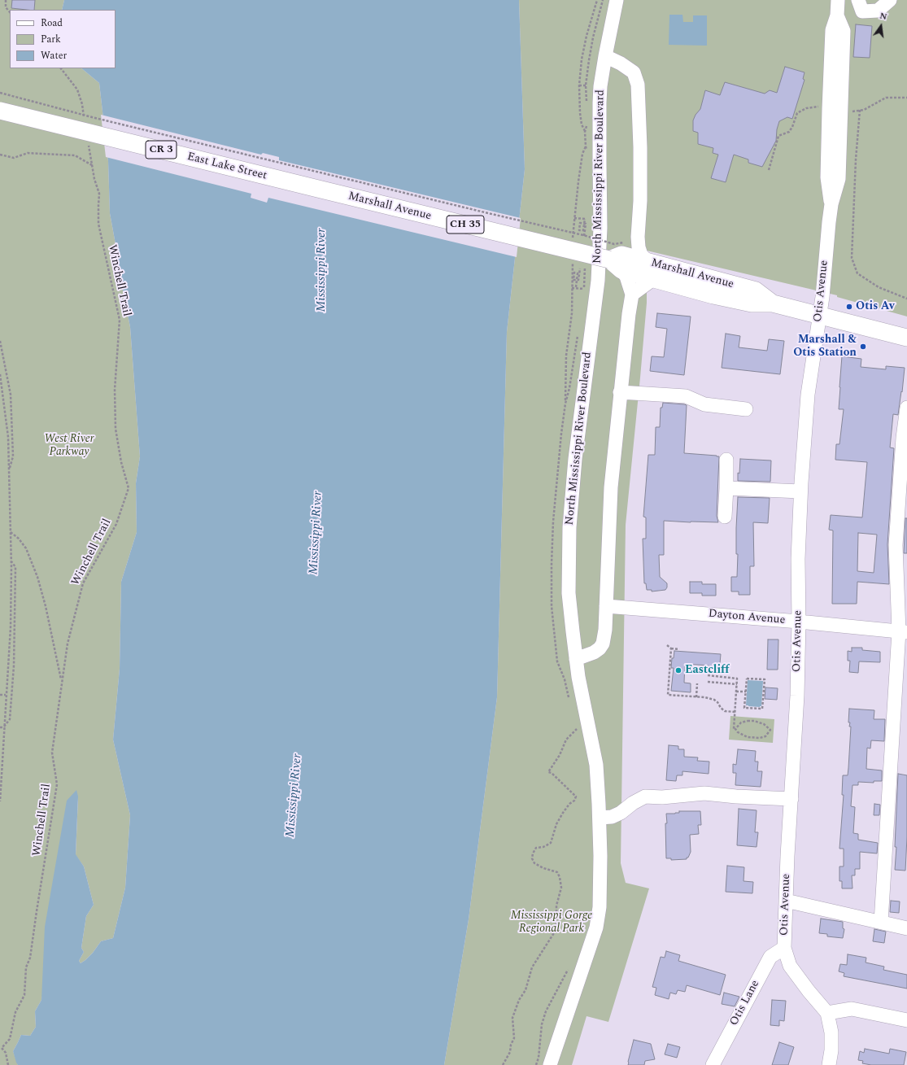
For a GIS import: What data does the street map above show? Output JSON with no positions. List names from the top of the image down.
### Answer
{
  "streets": {
    "main road": [
      "CR 3",
      "East Lake Street",
      "Marshall Avenue",
      "CH 35"
    ],
    "street": [
      "North Mississippi River Boulevard",
      "Otis Avenue",
      "Dayton Avenue",
      "Otis Lane"
    ],
    "path": ["Winchell Trail"]
  },
  "crossings": [
    ["East Lake Street", "Marshall Avenue"],
    ["Marshall Avenue", "Otis Avenue"],
    ["Otis Avenue", "Dayton Avenue"],
    ["Otis Avenue", "Otis Lane"]
  ],
  "water": ["Mississippi River"],
  "parks": ["West River Parkway", "Mississippi Gorge Regional Park"],
  "places": ["Otis Av", "Marshall & Otis Station", "Eastcliff"],
  "legend": ["Road", "Park", "Water"],
  "north": "top"
}
